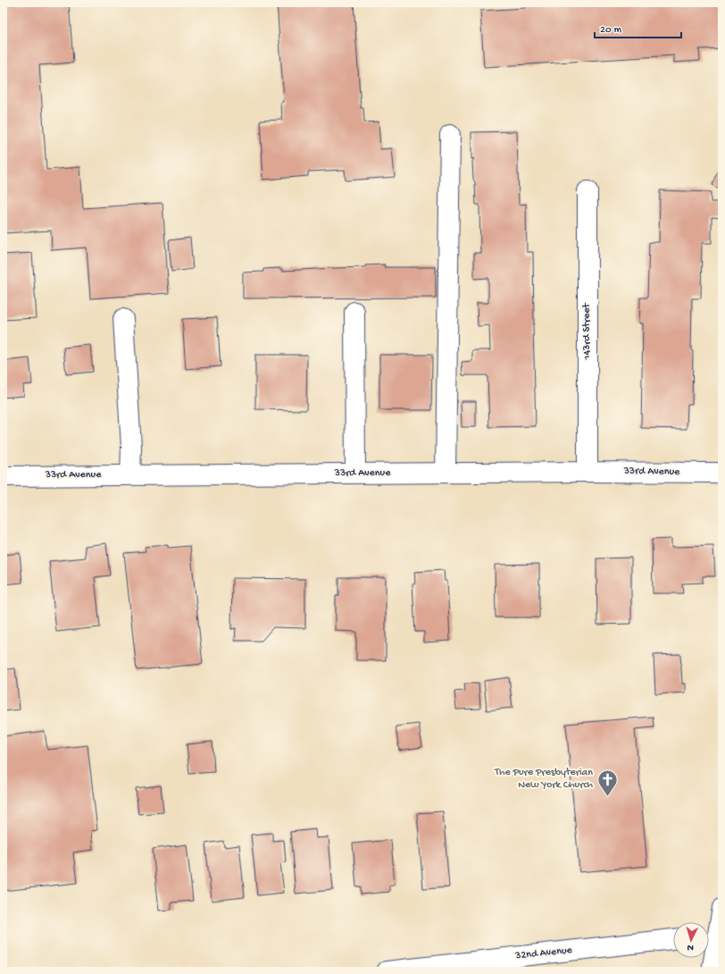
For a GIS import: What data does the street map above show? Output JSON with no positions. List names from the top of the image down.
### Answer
{
  "streets": {
    "street": ["143rd Street", "33rd Avenue", "32nd Avenue"]
  },
  "crossings": [
    ["143rd Street", "33rd Avenue"]
  ],
  "places": {
    "church": ["The Pure Presbyterian New York Church"]
  },
  "scale_bar": "20 m",
  "north": "bottom"
}
